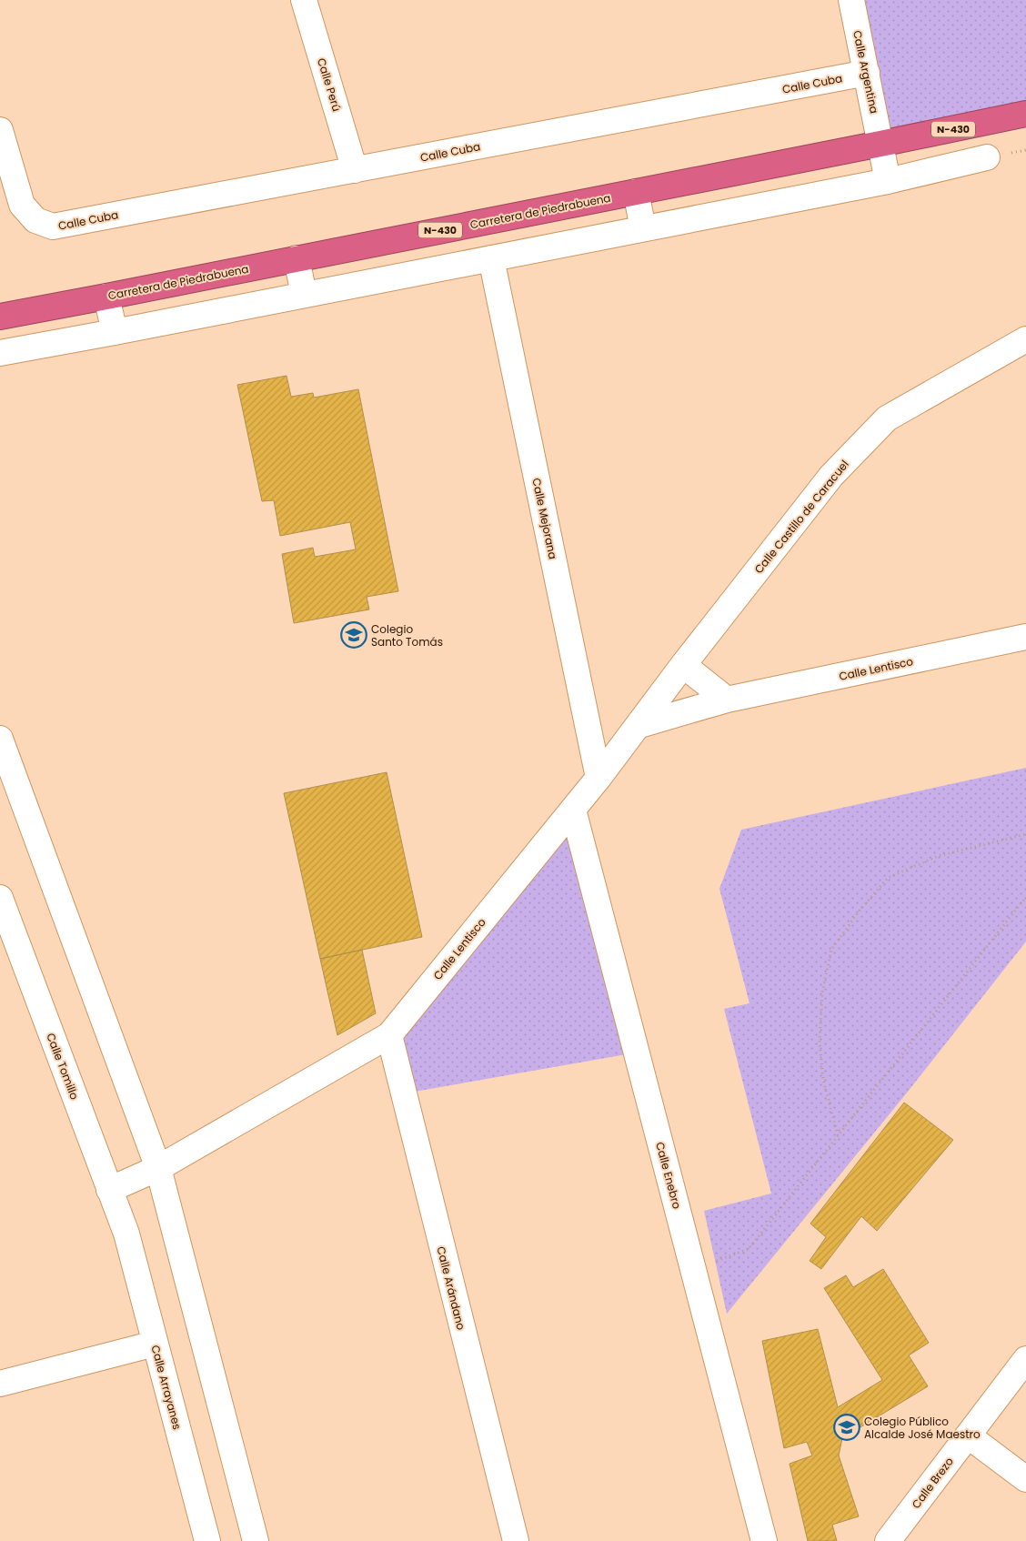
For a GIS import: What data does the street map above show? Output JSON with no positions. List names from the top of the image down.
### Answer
{
  "streets": {
    "highway": ["N-430", "Carretera de Piedrabuena"],
    "street": [
      "Calle Argentina",
      "Calle Cuba",
      "Calle Perú",
      "Calle Castillo de Caracuel",
      "Calle Mejorana",
      "Calle Lentisco",
      "Calle Tomillo",
      "Calle Enebro",
      "Calle Arándano",
      "Calle Arrayanes",
      "Calle Brezo"
    ]
  },
  "crossings": [
    ["Calle Argentina", "Calle Cuba"],
    ["Calle Argentina", "Carretera de Piedrabuena"],
    ["Calle Cuba", "Calle Perú"],
    ["Calle Castillo de Caracuel", "Calle Lentisco"],
    ["Calle Mejorana", "Calle Lentisco"],
    ["Calle Lentisco", "Calle Tomillo"],
    ["Calle Lentisco", "Calle Enebro"],
    ["Calle Lentisco", "Calle Arándano"],
    ["Calle Tomillo", "Calle Arrayanes"]
  ],
  "places": {
    "school or university": ["Colegio Santo Tomás", "Colegio Público Alcalde José Maestro"]
  }
}
